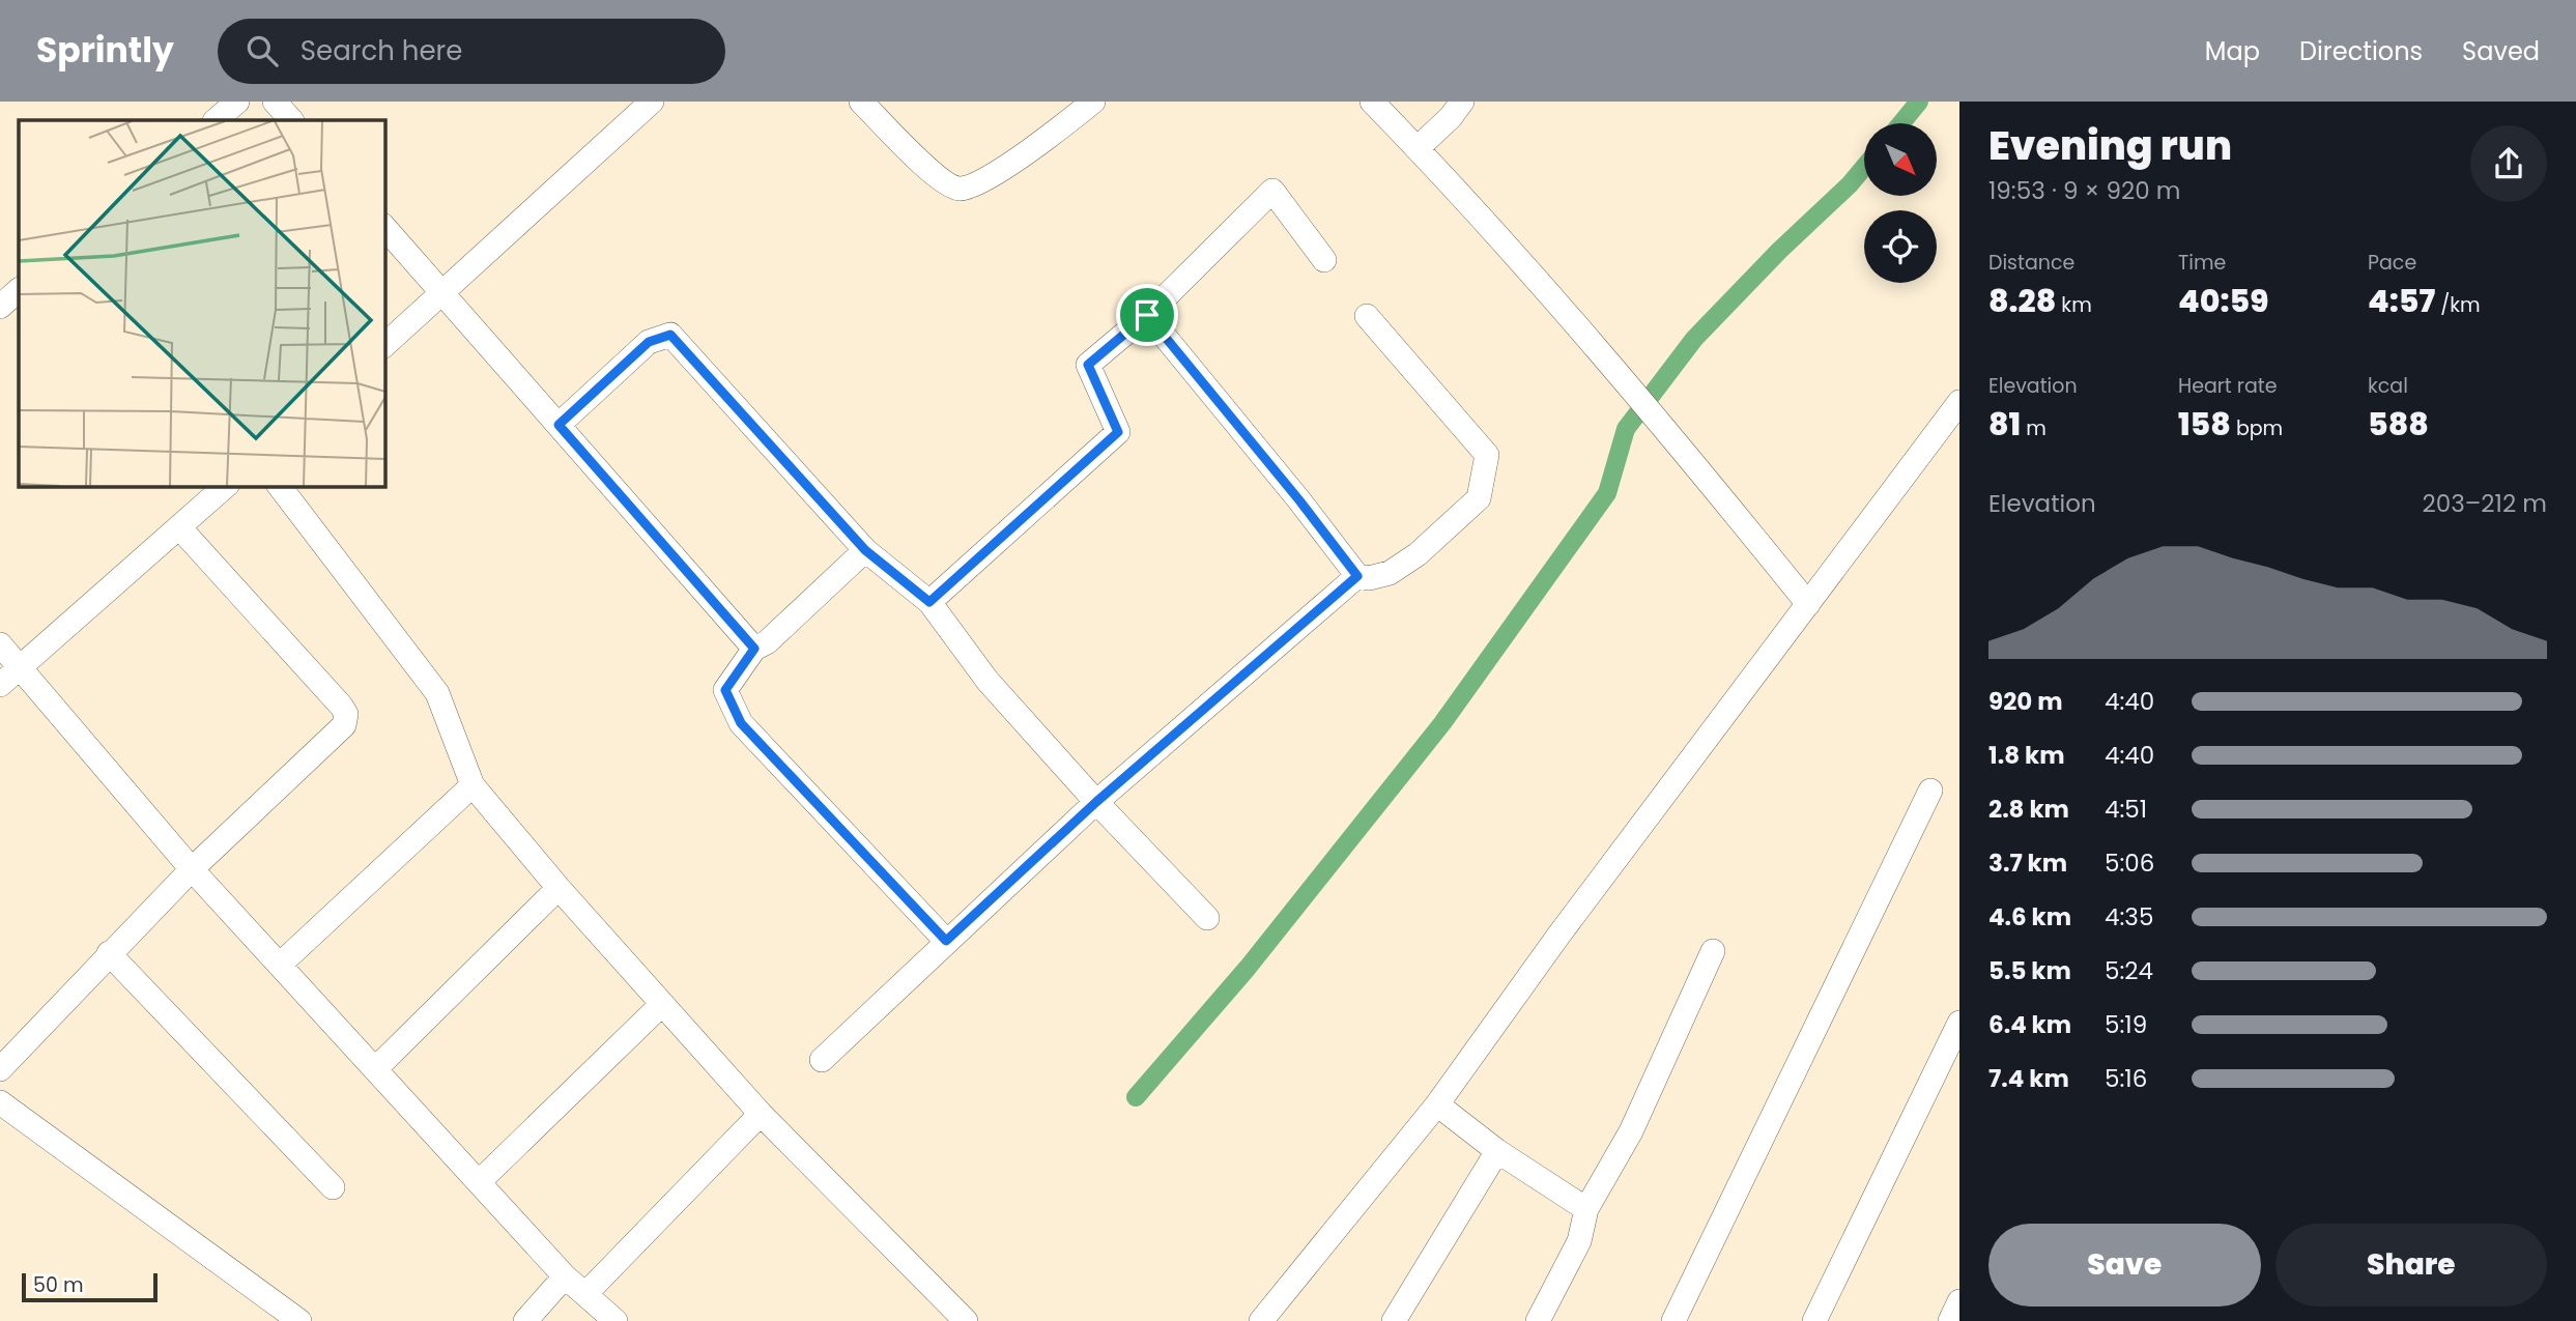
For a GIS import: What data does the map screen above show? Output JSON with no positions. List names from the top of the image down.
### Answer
{
  "scale_bar": "50 m",
  "north": "bottom right",
  "page": {
    "header": "Sprintly",
    "search": "Search here",
    "nav": ["Map", "Directions", "Saved"],
    "heading": ["Evening run", "19:53 · 9 × 920 m"],
    "stats": [
      ["Distance", "8.28 km"],
      ["Time", "40:59"],
      ["Pace", "4:57 /km"],
      ["Elevation", "81 m"],
      ["Heart rate", "158 bpm"],
      ["kcal", "588"]
    ],
    "chart": ["Elevation", "203–212 m"],
    "list": [
      {
        "name": "920 m",
        "note": "4:40"
      },
      {
        "name": "1.8 km",
        "note": "4:40"
      },
      {
        "name": "2.8 km",
        "note": "4:51"
      },
      {
        "name": "3.7 km",
        "note": "5:06"
      },
      {
        "name": "4.6 km",
        "note": "4:35"
      },
      {
        "name": "5.5 km",
        "note": "5:24"
      },
      {
        "name": "6.4 km",
        "note": "5:19"
      },
      {
        "name": "7.4 km",
        "note": "5:16"
      }
    ],
    "buttons": ["Save", "Share"],
    "scale": "50 m"
  }
}
